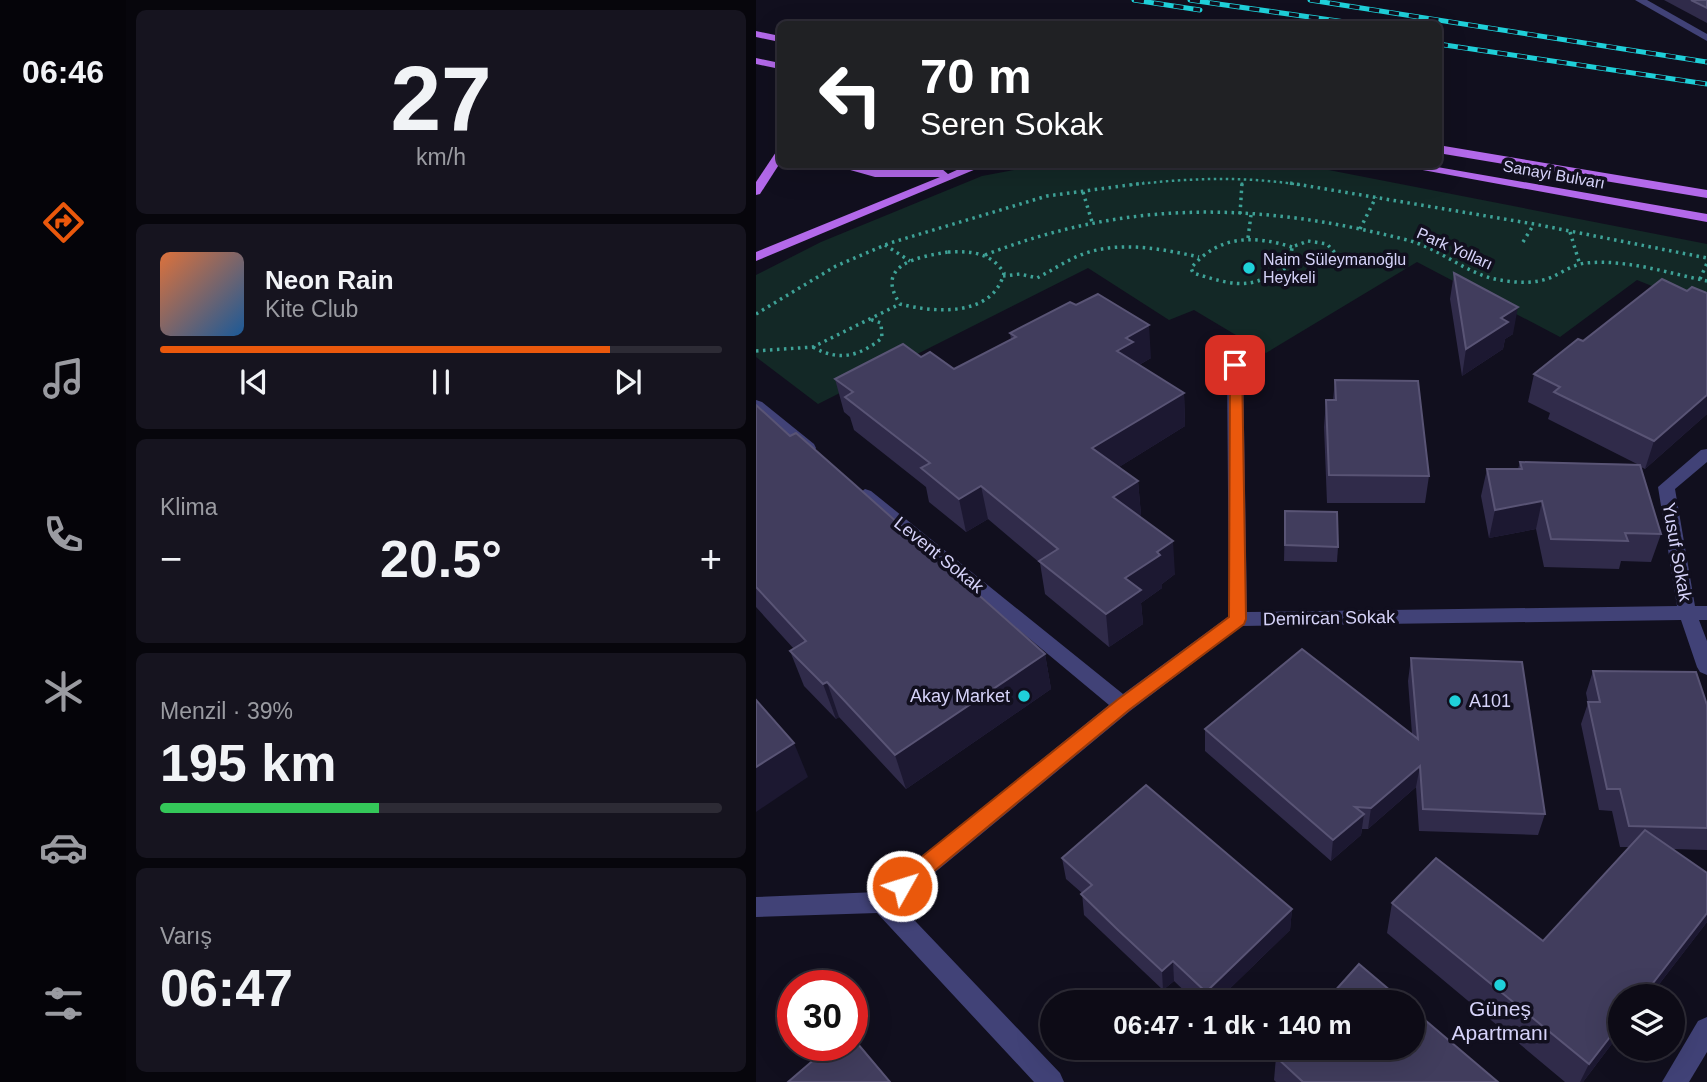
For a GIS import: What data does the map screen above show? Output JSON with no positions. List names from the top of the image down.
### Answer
{
  "streets": {
    "main road": ["Sanayi Bulvarı"],
    "street": ["Yusuf Sokak", "Levent Sokak", "Demircan Sokak"],
    "path": ["Park Yolları"]
  },
  "crossings": [
    ["Yusuf Sokak", "Demircan Sokak"],
    ["Levent Sokak", "Demircan Sokak"]
  ],
  "places": [
    "Naim Süleymanoğlu Heykeli",
    "Akay Market",
    "A101",
    "Güneş Apartmanı"
  ],
  "page": {
    "tabs": "06:46",
    "tile": [
      ["27", "km/h"],
      "Klima",
      ["Menzil · 39%", "195 km"],
      ["Varış", "06:47"]
    ],
    "turn": ["70 m", "Seren Sokak"],
    "song": ["Neon Rain", "Kite Club"],
    "heat": ["−", "20.5°", "+"],
    "limit": "30",
    "trip": "06:47 · 1 dk · 140 m"
  }
}
